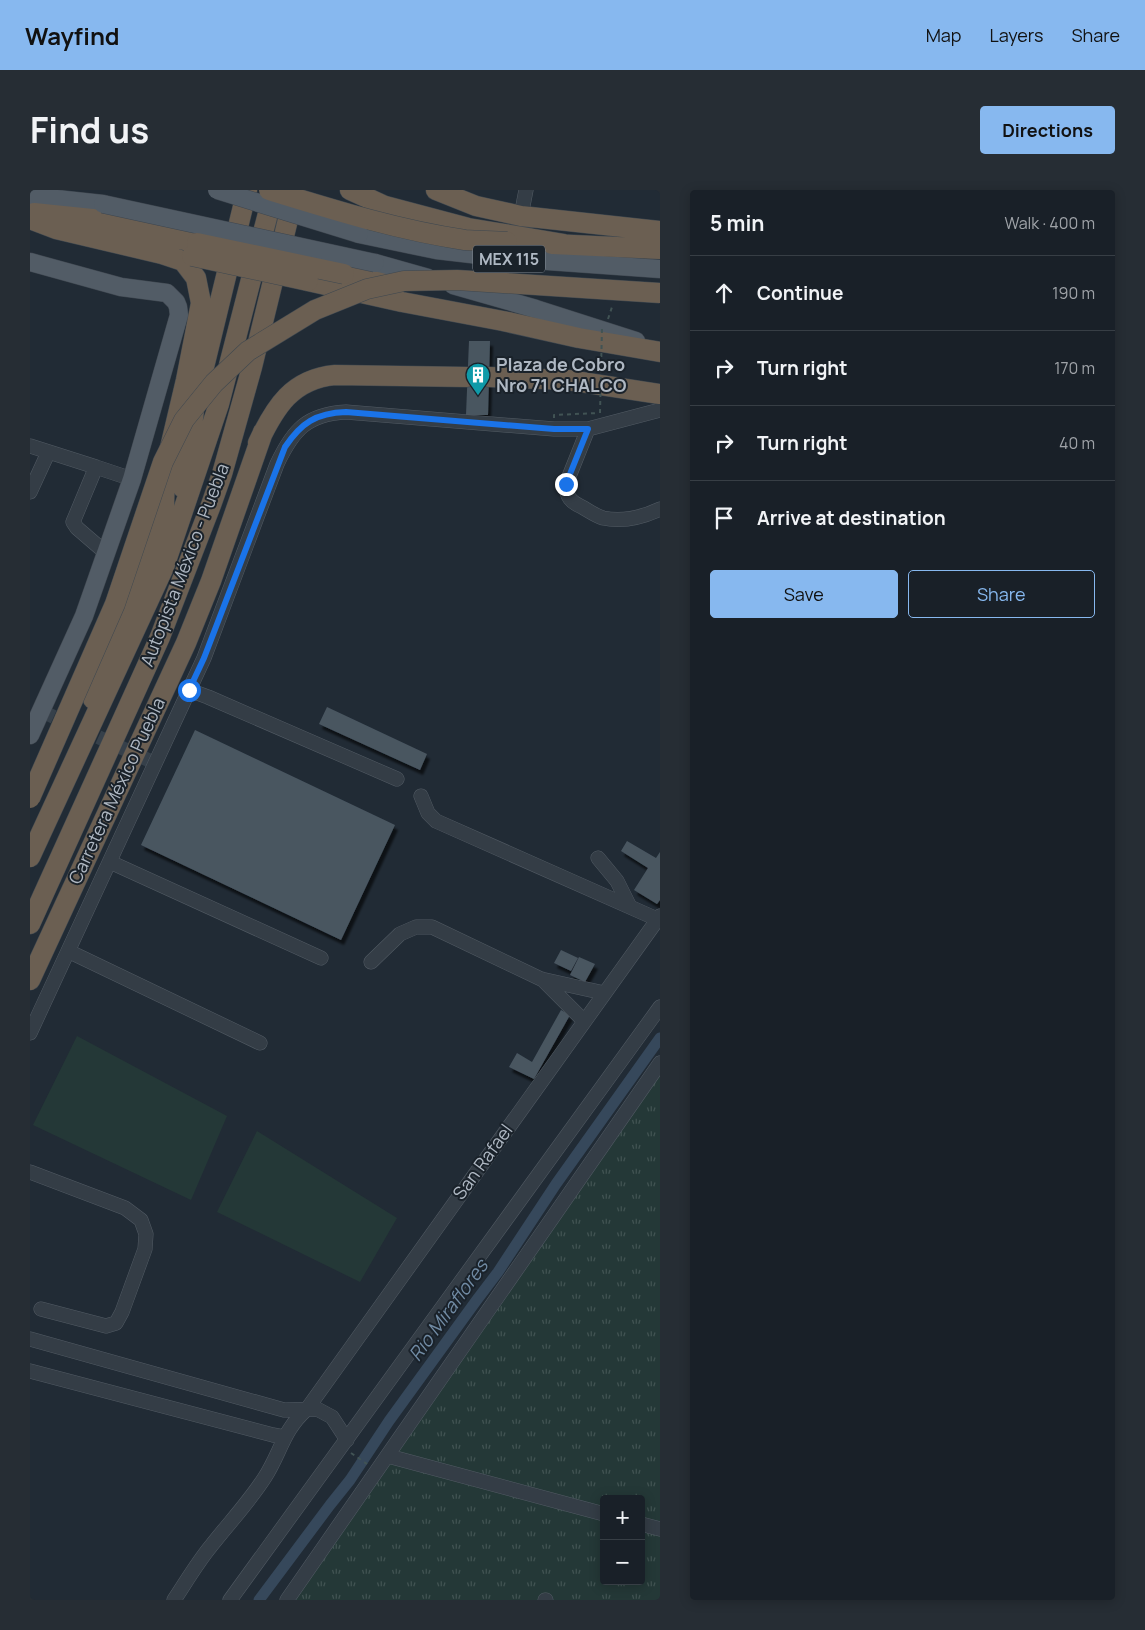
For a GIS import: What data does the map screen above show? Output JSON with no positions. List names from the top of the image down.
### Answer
{
  "streets": {
    "highway": ["Autopista México - Puebla", "Carretera México Puebla"],
    "main road": ["MEX 115"],
    "street": ["San Rafael"]
  },
  "water": ["Rio Miraflores"],
  "places": {
    "building": ["Plaza de Cobro Nro 71 CHALCO"]
  },
  "page": {
    "header": "Wayfind",
    "nav": ["Map", "Layers", "Share"],
    "title": "Find us",
    "buttons": [
      "Directions",
      ["Save", "Share"]
    ],
    "heading": ["5 min", "Walk · 400 m"],
    "list": [
      ["Continue", "190 m"],
      ["Turn right", "170 m"],
      ["Turn right", "40 m"],
      "Arrive at destination"
    ],
    "map_buttons": ["+", "−"]
  }
}
